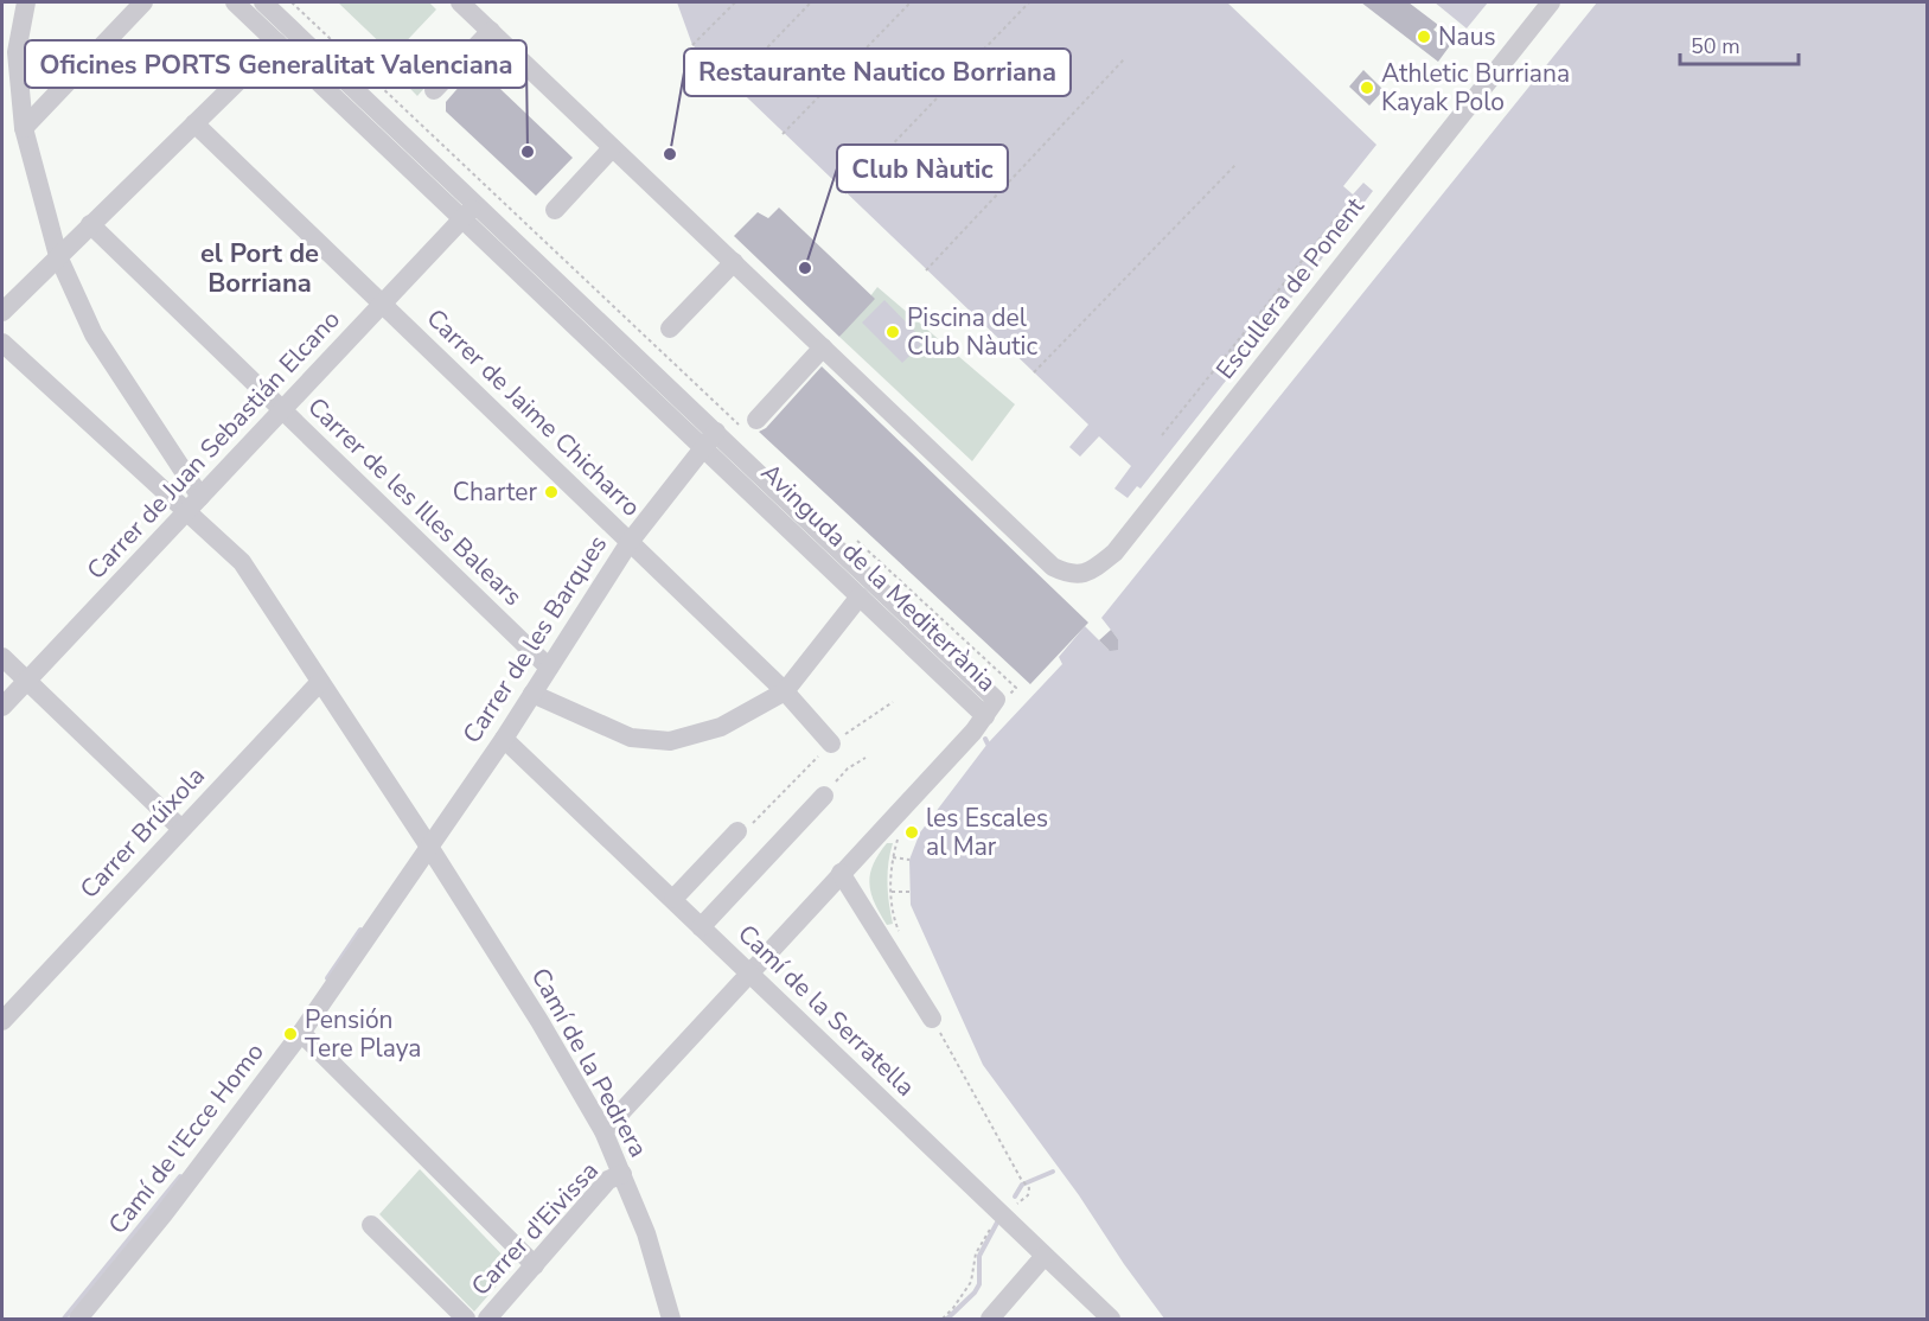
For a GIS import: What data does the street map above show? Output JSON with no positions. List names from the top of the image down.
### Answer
{
  "streets": {
    "street": [
      "Escullera de Ponent",
      "Carrer de Jaime Chicharro",
      "Carrer de Juan Sebastián Elcano",
      "Carrer de les Illes Balears",
      "Avinguda de la Mediterrània",
      "Carrer de les Barques",
      "Carrer Brúixola",
      "Camí de la Serratella",
      "Camí de la Pedrera",
      "Camí de l'Ecce Homo",
      "Carrer d'Eivissa"
    ]
  },
  "crossings": [
    ["Carrer de Jaime Chicharro", "Carrer de Juan Sebastián Elcano"],
    ["Carrer de Jaime Chicharro", "Carrer de les Barques"],
    ["Carrer de Juan Sebastián Elcano", "Carrer de les Illes Balears"],
    ["Carrer de Juan Sebastián Elcano", "Avinguda de la Mediterrània"],
    ["Carrer de Juan Sebastián Elcano", "Camí de la Pedrera"],
    ["Carrer de les Illes Balears", "Carrer de les Barques"],
    ["Avinguda de la Mediterrània", "Carrer de les Barques"],
    ["Carrer de les Barques", "Camí de la Serratella"],
    ["Carrer de les Barques", "Camí de la Pedrera"],
    ["Carrer de les Barques", "Camí de l'Ecce Homo"],
    ["Carrer Brúixola", "Camí de la Pedrera"],
    ["Camí de la Pedrera", "Camí de l'Ecce Homo"],
    ["Camí de la Pedrera", "Carrer d'Eivissa"]
  ],
  "districts": ["el Port de Borriana"],
  "places": [
    "Naus",
    "Athletic Burriana Kayak Polo",
    "Oficines PORTS Generalitat Valenciana",
    "Restaurante Nautico Borriana",
    "Club Nàutic",
    "Piscina del Club Nàutic",
    "Charter",
    "les Escales al Mar",
    "Pensión Tere Playa"
  ],
  "scale_bar": "50 m"
}
